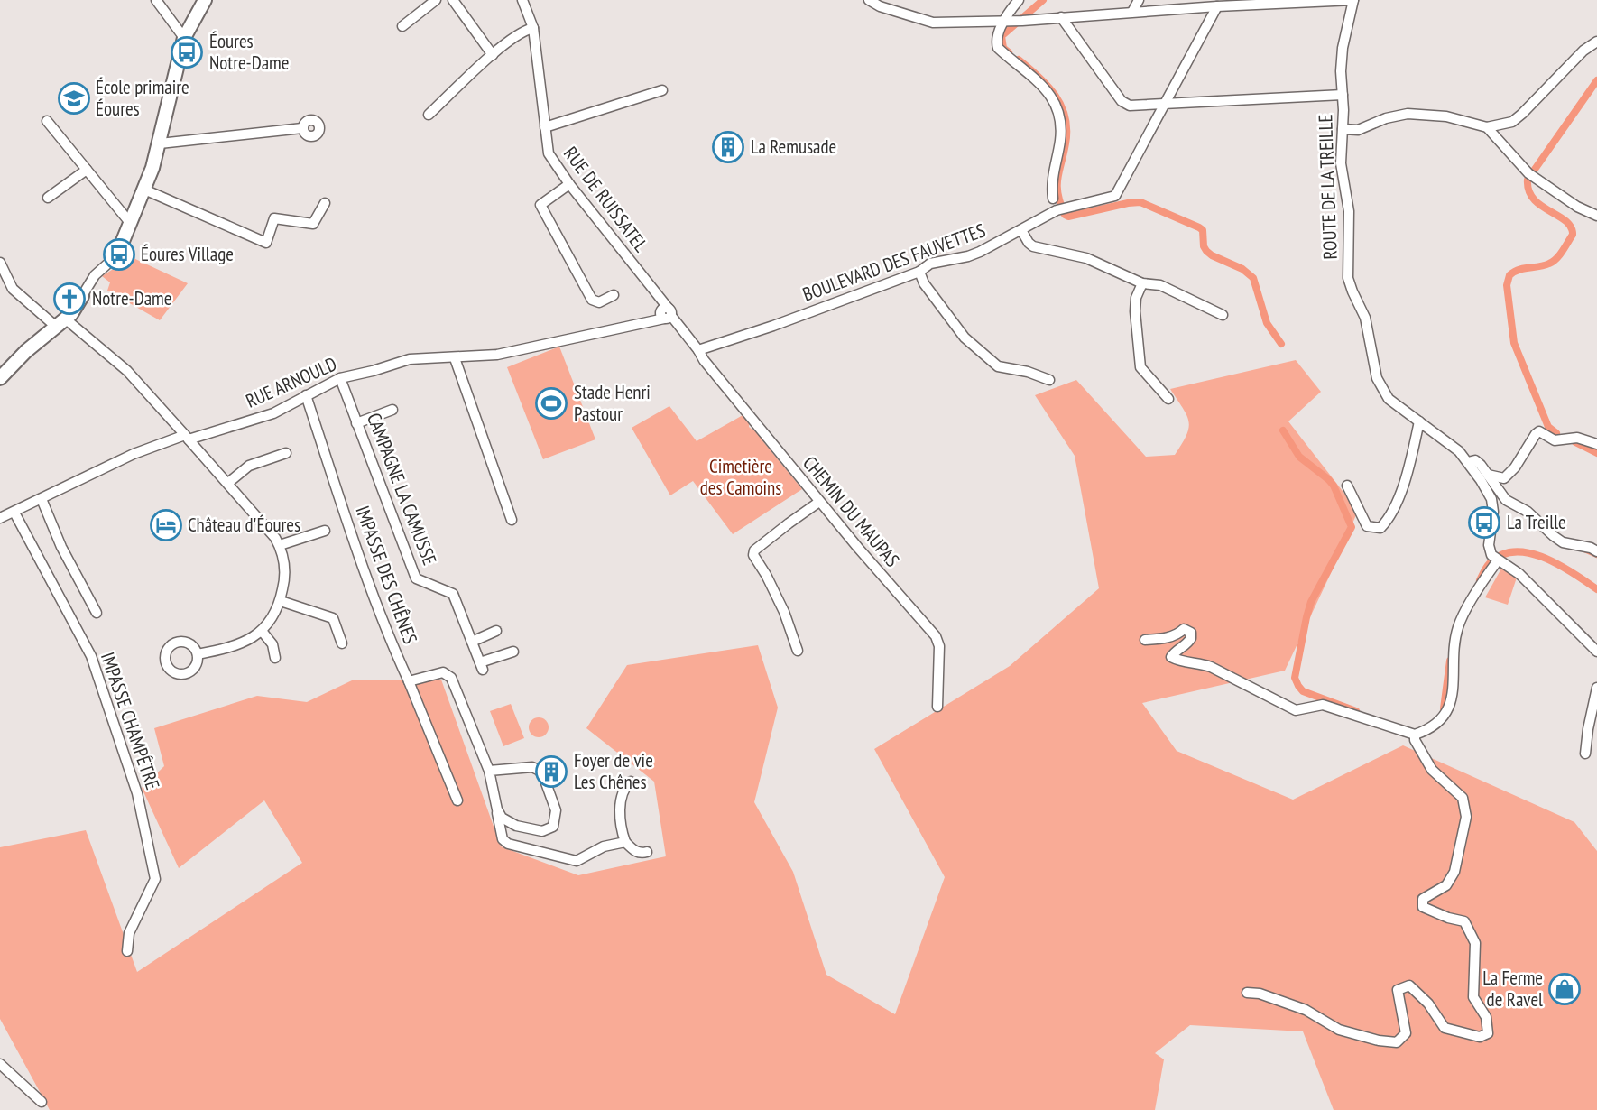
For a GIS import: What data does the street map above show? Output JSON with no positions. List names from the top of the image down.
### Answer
{
  "streets": {
    "street": [
      "ROUTE DE LA TREILLE",
      "RUE DE RUISSATEL",
      "BOULEVARD DES FAUVETTES",
      "RUE ARNOULD",
      "CAMPAGNE LA CAMUSSE",
      "CHEMIN DU MAUPAS",
      "IMPASSE DES CHÊNES",
      "IMPASSE CHAMPÊTRE"
    ]
  },
  "crossings": [
    ["RUE DE RUISSATEL", "RUE ARNOULD"],
    ["BOULEVARD DES FAUVETTES", "CHEMIN DU MAUPAS"],
    ["RUE ARNOULD", "CAMPAGNE LA CAMUSSE"],
    ["RUE ARNOULD", "IMPASSE DES CHÊNES"],
    ["RUE ARNOULD", "IMPASSE CHAMPÊTRE"]
  ],
  "parks": ["Cimetière des Camoins"],
  "places": {
    "bus stop": ["Éoures Notre-Dame", "Éoures Village", "La Treille"],
    "school or university": ["École primaire Éoures"],
    "building": ["La Remusade", "Foyer de vie Les Chênes"],
    "church": ["Notre-Dame"],
    "sports": ["Stade Henri Pastour"],
    "hotel": ["Château d'Éoures"],
    "shop": ["La Ferme de Ravel"]
  }
}
